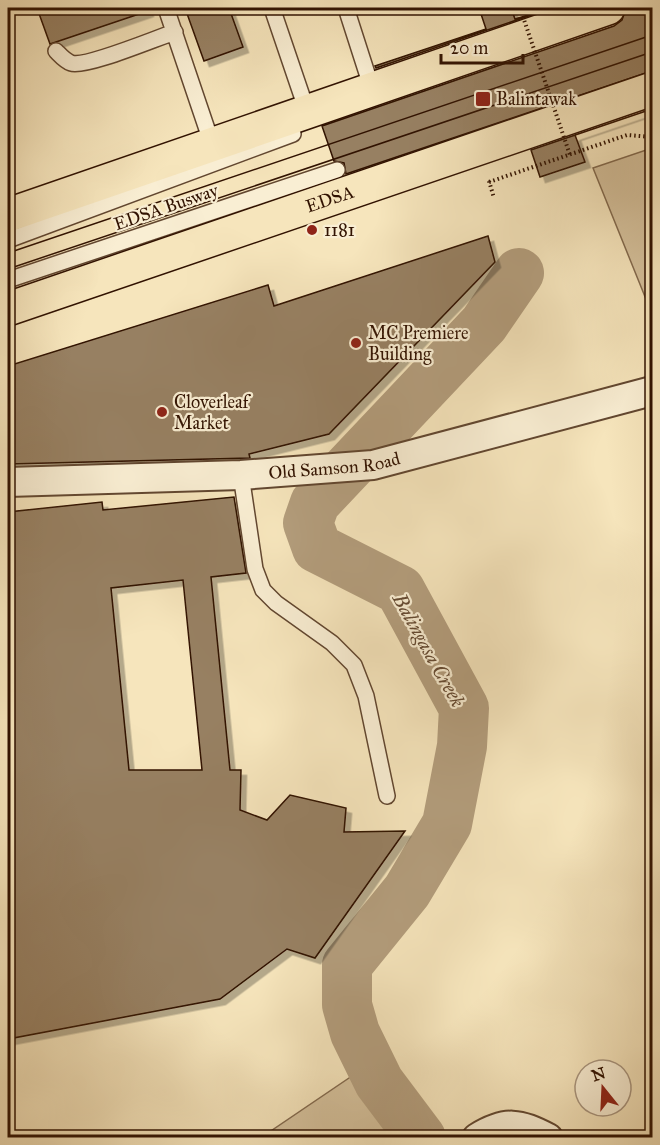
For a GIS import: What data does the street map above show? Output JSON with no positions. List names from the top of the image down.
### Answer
{
  "streets": {
    "highway": ["EDSA"],
    "street": ["Old Samson Road"],
    "lane": ["EDSA Busway"]
  },
  "water": ["Balingasa Creek"],
  "places": {
    "transit": ["Balintawak"],
    "other": ["1181", "MC Premiere Building", "Cloverleaf Market"]
  },
  "scale_bar": "20 m",
  "north": "top"
}
